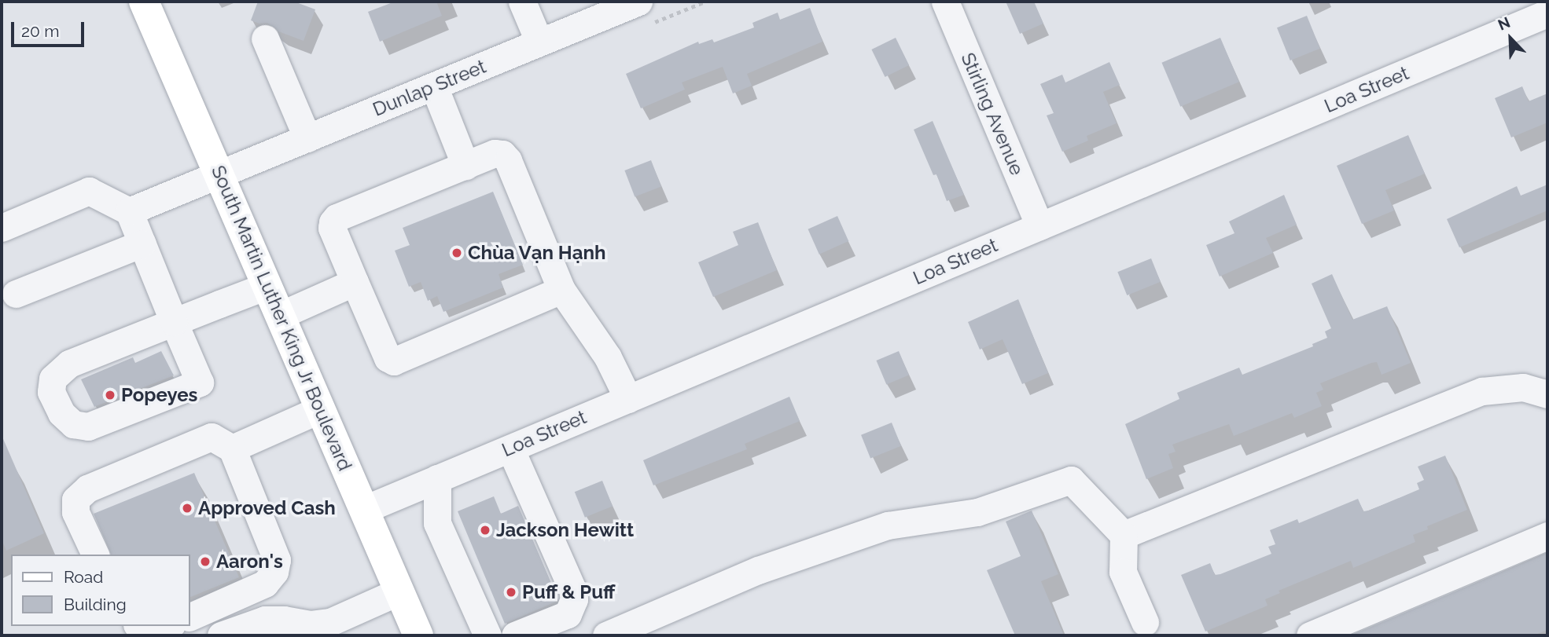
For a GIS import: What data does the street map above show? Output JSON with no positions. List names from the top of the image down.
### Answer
{
  "streets": {
    "main road": ["South Martin Luther King Jr Boulevard"],
    "street": ["Dunlap Street", "Loa Street", "Stirling Avenue"]
  },
  "crossings": [
    ["Dunlap Street", "South Martin Luther King Jr Boulevard"],
    ["Loa Street", "Stirling Avenue"],
    ["Loa Street", "South Martin Luther King Jr Boulevard"]
  ],
  "places": [
    "Chùa Vạn Hạnh",
    "Popeyes",
    "Approved Cash",
    "Jackson Hewitt",
    "Aaron's",
    "Puff & Puff"
  ],
  "legend": ["Road", "Building"],
  "scale_bar": "20 m",
  "north": "top left"
}
